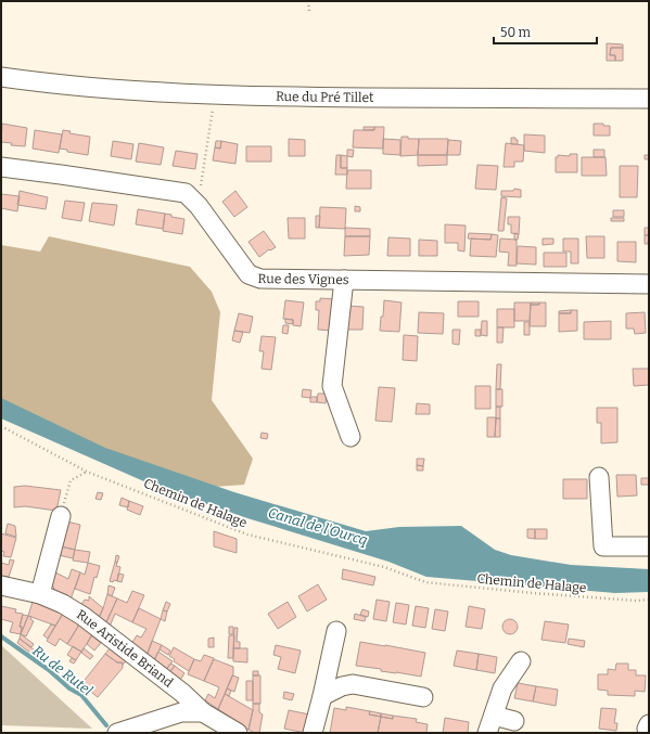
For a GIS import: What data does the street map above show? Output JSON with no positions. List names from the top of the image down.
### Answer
{
  "streets": {
    "street": ["Rue du Pré Tillet", "Rue des Vignes", "Rue Aristide Briand"],
    "path": ["Chemin de Halage"]
  },
  "water": ["Canal de l'Ourcq", "Ru de Rutel"],
  "scale_bar": "50 m"
}
